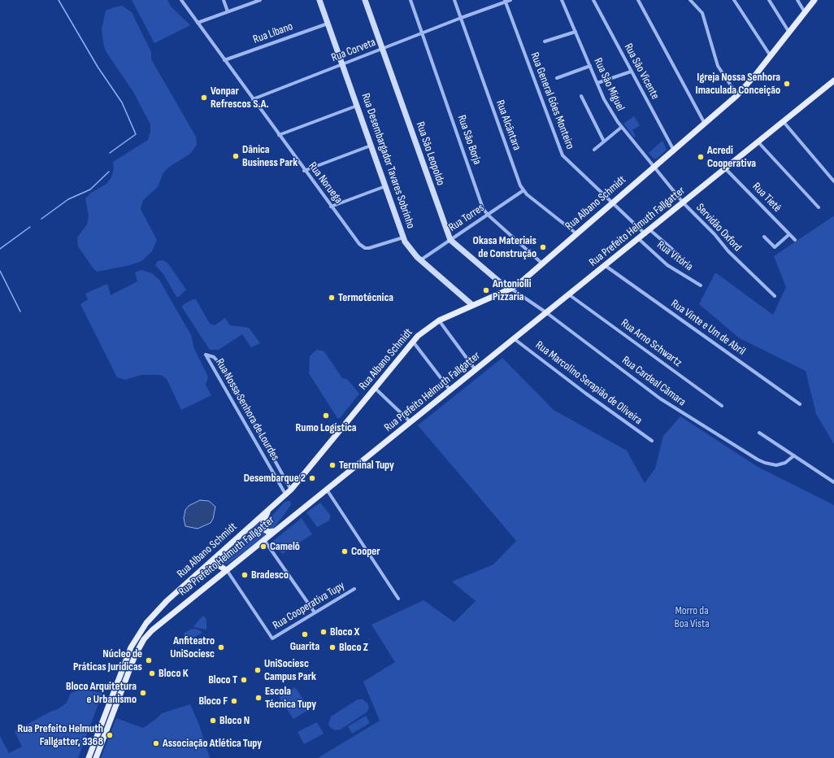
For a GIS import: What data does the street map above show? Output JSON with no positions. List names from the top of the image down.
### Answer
{
  "streets": {
    "main road": ["Rua Albano Schmidt", "Rua Prefeito Helmuth Fallgatter"],
    "street": [
      "Rua Líbano",
      "Rua Corveta",
      "Rua São Vicente",
      "Rua São Miguel",
      "Rua General Góes Monteiro",
      "Rua Alcântara",
      "Rua São Borja",
      "Rua São Leopoldo",
      "Rua Desembargador Tavares Sobrinho",
      "Rua Noruega",
      "Rua Tietê",
      "Rua Torres",
      "Servidão Oxford",
      "Rua Vitória",
      "Rua Vinte e Um de Abril",
      "Rua Arno Schwartz",
      "Rua Cardeal Câmara",
      "Rua Marcolino Serapião de Oliveira",
      "Rua Nossa Senhora de Lourdes",
      "Rua Cooperativa Tupy"
    ]
  },
  "crossings": [
    ["Rua Líbano", "Rua Desembargador Tavares Sobrinho"],
    ["Rua Líbano", "Rua Noruega"],
    ["Rua Corveta", "Rua General Góes Monteiro"],
    ["Rua Corveta", "Rua Alcântara"],
    ["Rua Corveta", "Rua São Borja"],
    ["Rua Corveta", "Rua São Leopoldo"],
    ["Rua Corveta", "Rua Desembargador Tavares Sobrinho"],
    ["Rua Corveta", "Rua Noruega"],
    ["Rua São Vicente", "Rua Albano Schmidt"],
    ["Rua São Miguel", "Rua Albano Schmidt"],
    ["Rua São Miguel", "Servidão Oxford"],
    ["Rua General Góes Monteiro", "Rua Albano Schmidt"],
    ["Rua General Góes Monteiro", "Rua Prefeito Helmuth Fallgatter"],
    ["Rua Alcântara", "Rua Torres"],
    ["Rua São Borja", "Rua Albano Schmidt"],
    ["Rua São Borja", "Rua Torres"],
    ["Rua São Leopoldo", "Rua Albano Schmidt"],
    ["Rua São Leopoldo", "Rua Torres"],
    ["Rua São Leopoldo", "Rua Cardeal Câmara"],
    ["Rua Desembargador Tavares Sobrinho", "Rua Noruega"],
    ["Rua Desembargador Tavares Sobrinho", "Rua Albano Schmidt"],
    ["Rua Desembargador Tavares Sobrinho", "Rua Torres"],
    ["Rua Tietê", "Rua Prefeito Helmuth Fallgatter"],
    ["Rua Albano Schmidt", "Servidão Oxford"],
    ["Rua Albano Schmidt", "Rua Cardeal Câmara"],
    ["Rua Albano Schmidt", "Rua Nossa Senhora de Lourdes"],
    ["Rua Prefeito Helmuth Fallgatter", "Servidão Oxford"],
    ["Rua Prefeito Helmuth Fallgatter", "Rua Vitória"],
    ["Rua Prefeito Helmuth Fallgatter", "Rua Vinte e Um de Abril"],
    ["Rua Prefeito Helmuth Fallgatter", "Rua Arno Schwartz"],
    ["Rua Prefeito Helmuth Fallgatter", "Rua Cardeal Câmara"],
    ["Rua Prefeito Helmuth Fallgatter", "Rua Marcolino Serapião de Oliveira"],
    ["Rua Prefeito Helmuth Fallgatter", "Rua Cooperativa Tupy"]
  ],
  "parks": ["Morro da Boa Vista"],
  "places": [
    "Igreja Nossa Senhora Imaculada Conceição",
    "Vonpar Refrescos S.A.",
    "Dânica Business Park",
    "Acredi Cooperativa",
    "Okasa Materiais de Construção",
    "Antoniolli Pizzaria",
    "Termotécnica",
    "Rumo Logística",
    "Terminal Tupy",
    "Desembarque 2",
    "Camelô",
    "Cooper",
    "Bradesco",
    "Bloco X",
    "Guarita",
    "Anfiteatro UniSociesc",
    "Bloco Z",
    "Núcleo de Práticas Jurídicas",
    "UniSociesc Campus Park",
    "Bloco K",
    "Bloco T",
    "Bloco Arquitetura e Urbanismo",
    "Escola Técnica Tupy",
    "Bloco F",
    "Bloco N",
    "Rua Prefeito Helmuth Fallgatter, 3368",
    "Associação Atlética Tupy"
  ]
}
